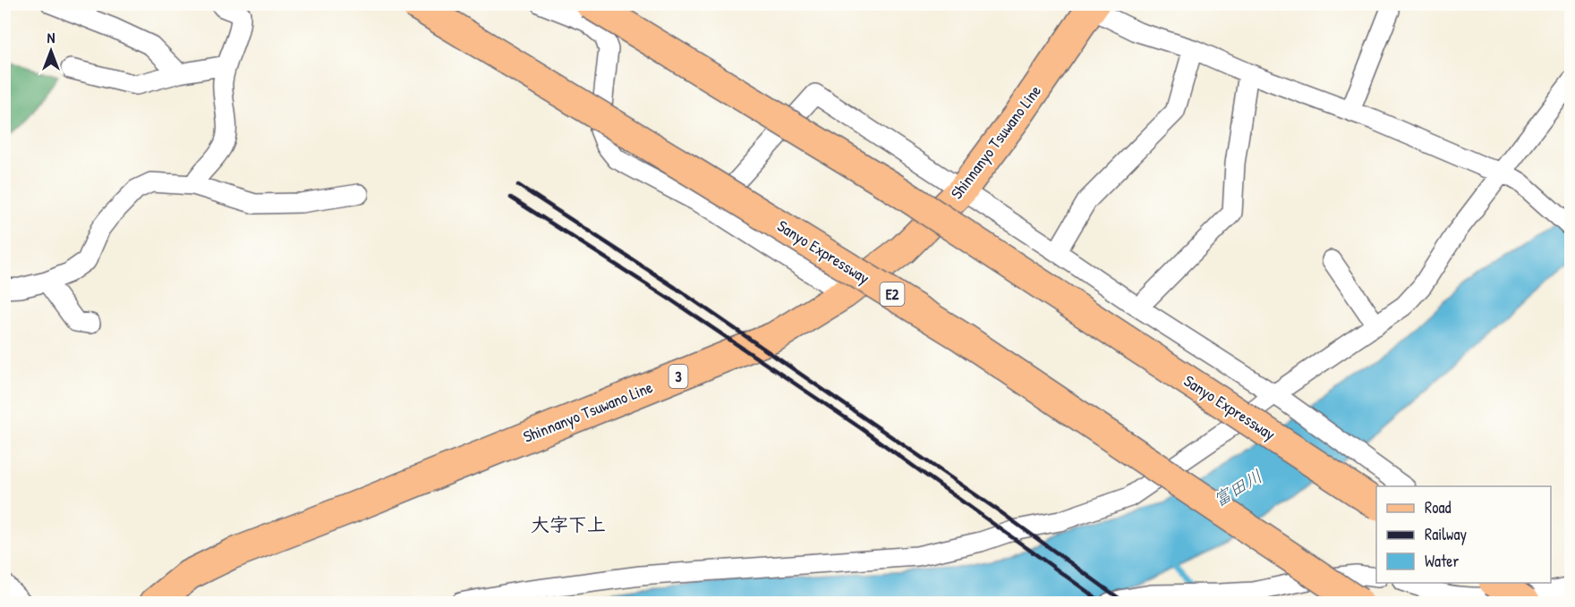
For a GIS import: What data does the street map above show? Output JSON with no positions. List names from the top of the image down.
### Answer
{
  "streets": {
    "main road": [
      "Shinnanyo Tsuwano Line",
      "Sanyo Expressway",
      "E2",
      "3"
    ]
  },
  "districts": ["大字下上"],
  "water": ["富田川"],
  "legend": ["Road", "Railway", "Water"],
  "north": "top"
}
